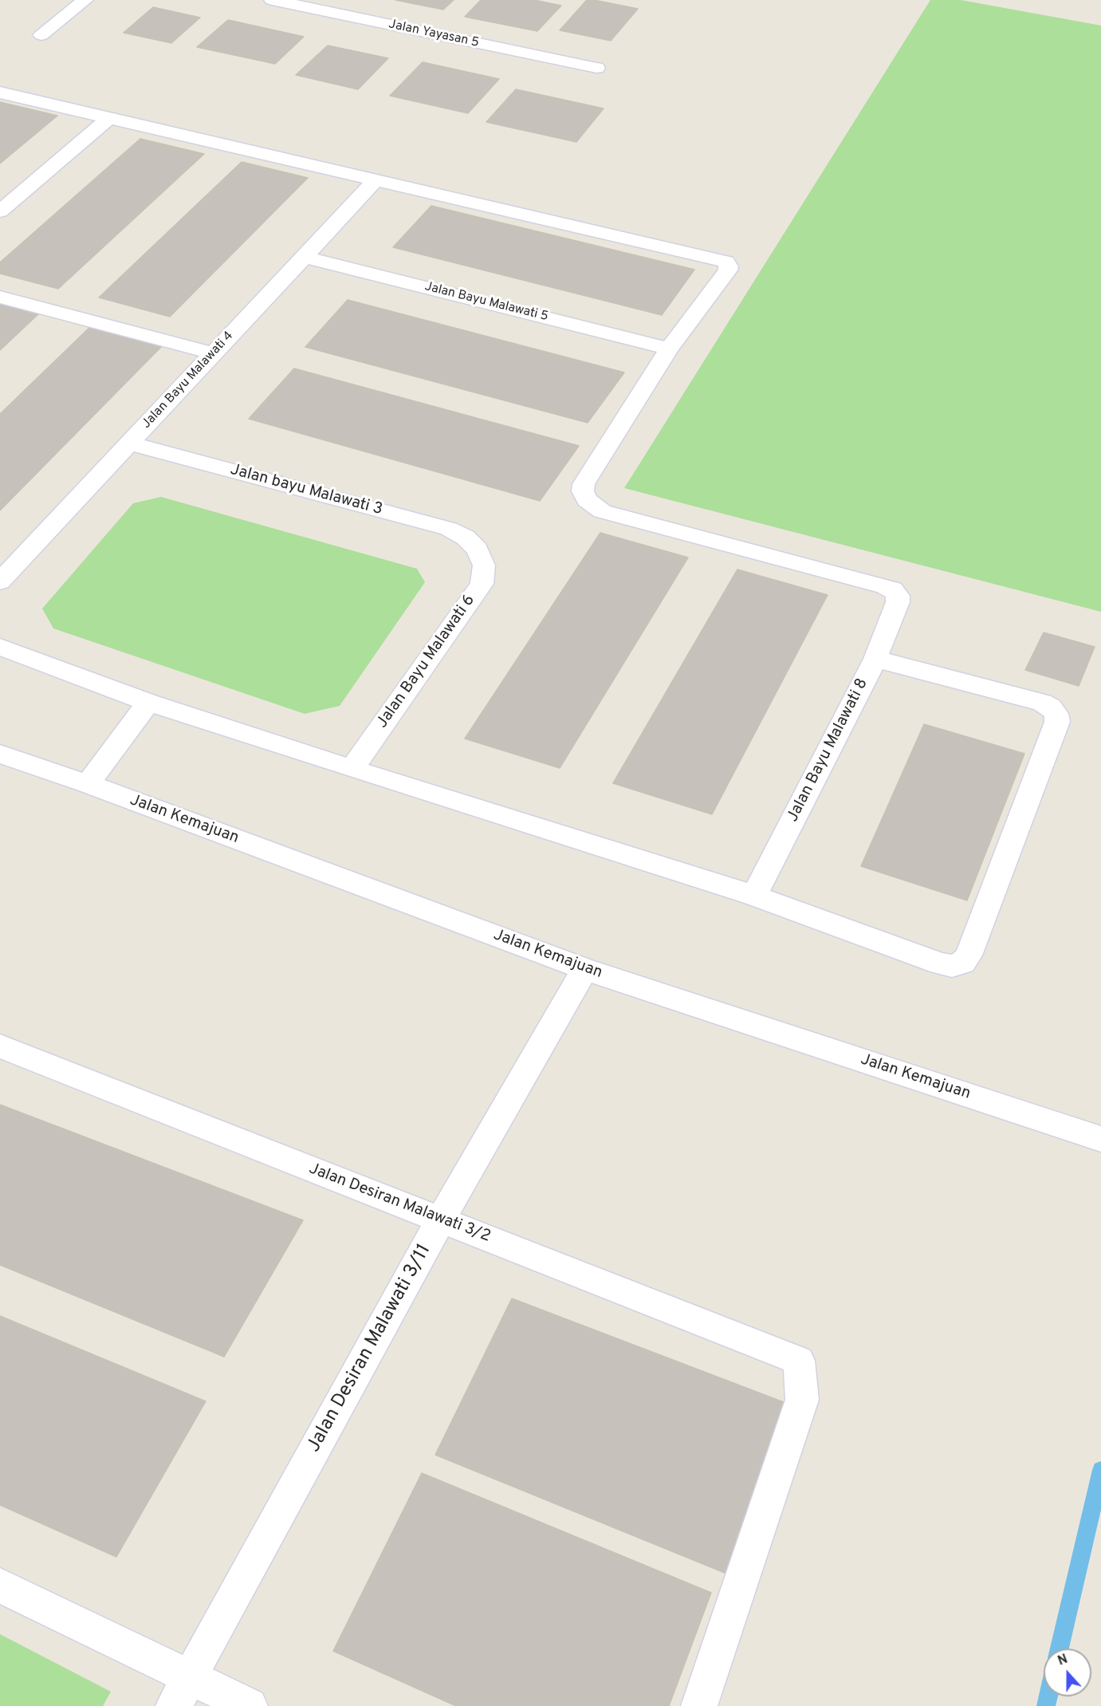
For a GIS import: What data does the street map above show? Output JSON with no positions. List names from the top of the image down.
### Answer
{
  "streets": {
    "street": [
      "Jalan Yayasan 5",
      "Jalan Bayu Malawati 5",
      "Jalan Bayu Malawati 4",
      "Jalan bayu Malawati 3",
      "Jalan Bayu Malawati 6",
      "Jalan Bayu Malawati 8",
      "Jalan Kemajuan",
      "Jalan Desiran Malawati 3/2",
      "Jalan Desiran Malawati 3/11"
    ]
  },
  "crossings": [
    ["Jalan Bayu Malawati 5", "Jalan Bayu Malawati 4"],
    ["Jalan Bayu Malawati 5", "Jalan Bayu Malawati 8"],
    ["Jalan Bayu Malawati 4", "Jalan bayu Malawati 3"],
    ["Jalan bayu Malawati 3", "Jalan Bayu Malawati 6"],
    ["Jalan Kemajuan", "Jalan Desiran Malawati 3/11"],
    ["Jalan Desiran Malawati 3/2", "Jalan Desiran Malawati 3/11"]
  ],
  "north": "top"
}
